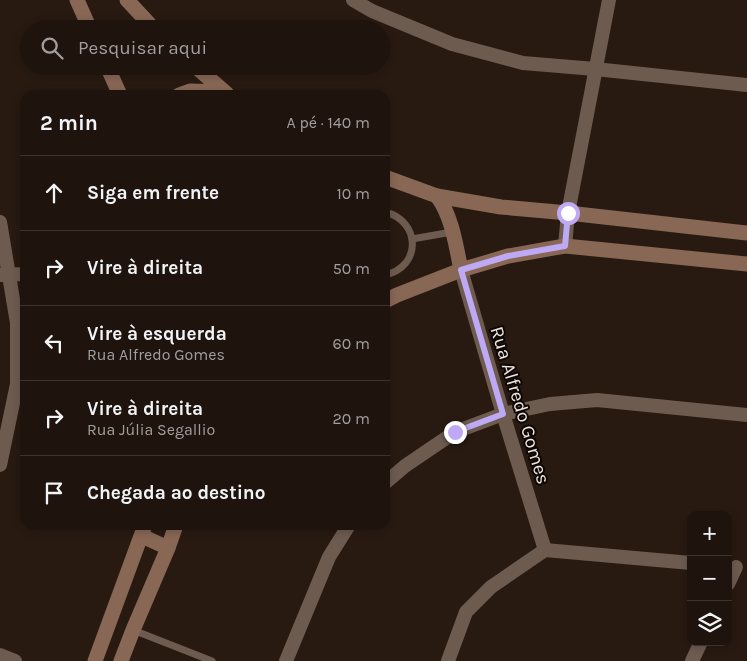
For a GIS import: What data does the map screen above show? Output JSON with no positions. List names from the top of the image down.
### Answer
{
  "streets": {
    "street": ["Rua Alfredo Gomes"]
  },
  "page": {
    "search": "Pesquisar aqui",
    "heading": ["2 min", "A pé · 140 m"],
    "list": [
      ["Siga em frente", "10 m"],
      ["Vire à direita", "50 m"],
      ["Vire à esquerda", "Rua Alfredo Gomes", "60 m"],
      ["Vire à direita", "Rua Júlia Segallio", "20 m"],
      "Chegada ao destino"
    ],
    "map_buttons": ["+", "−"]
  }
}
